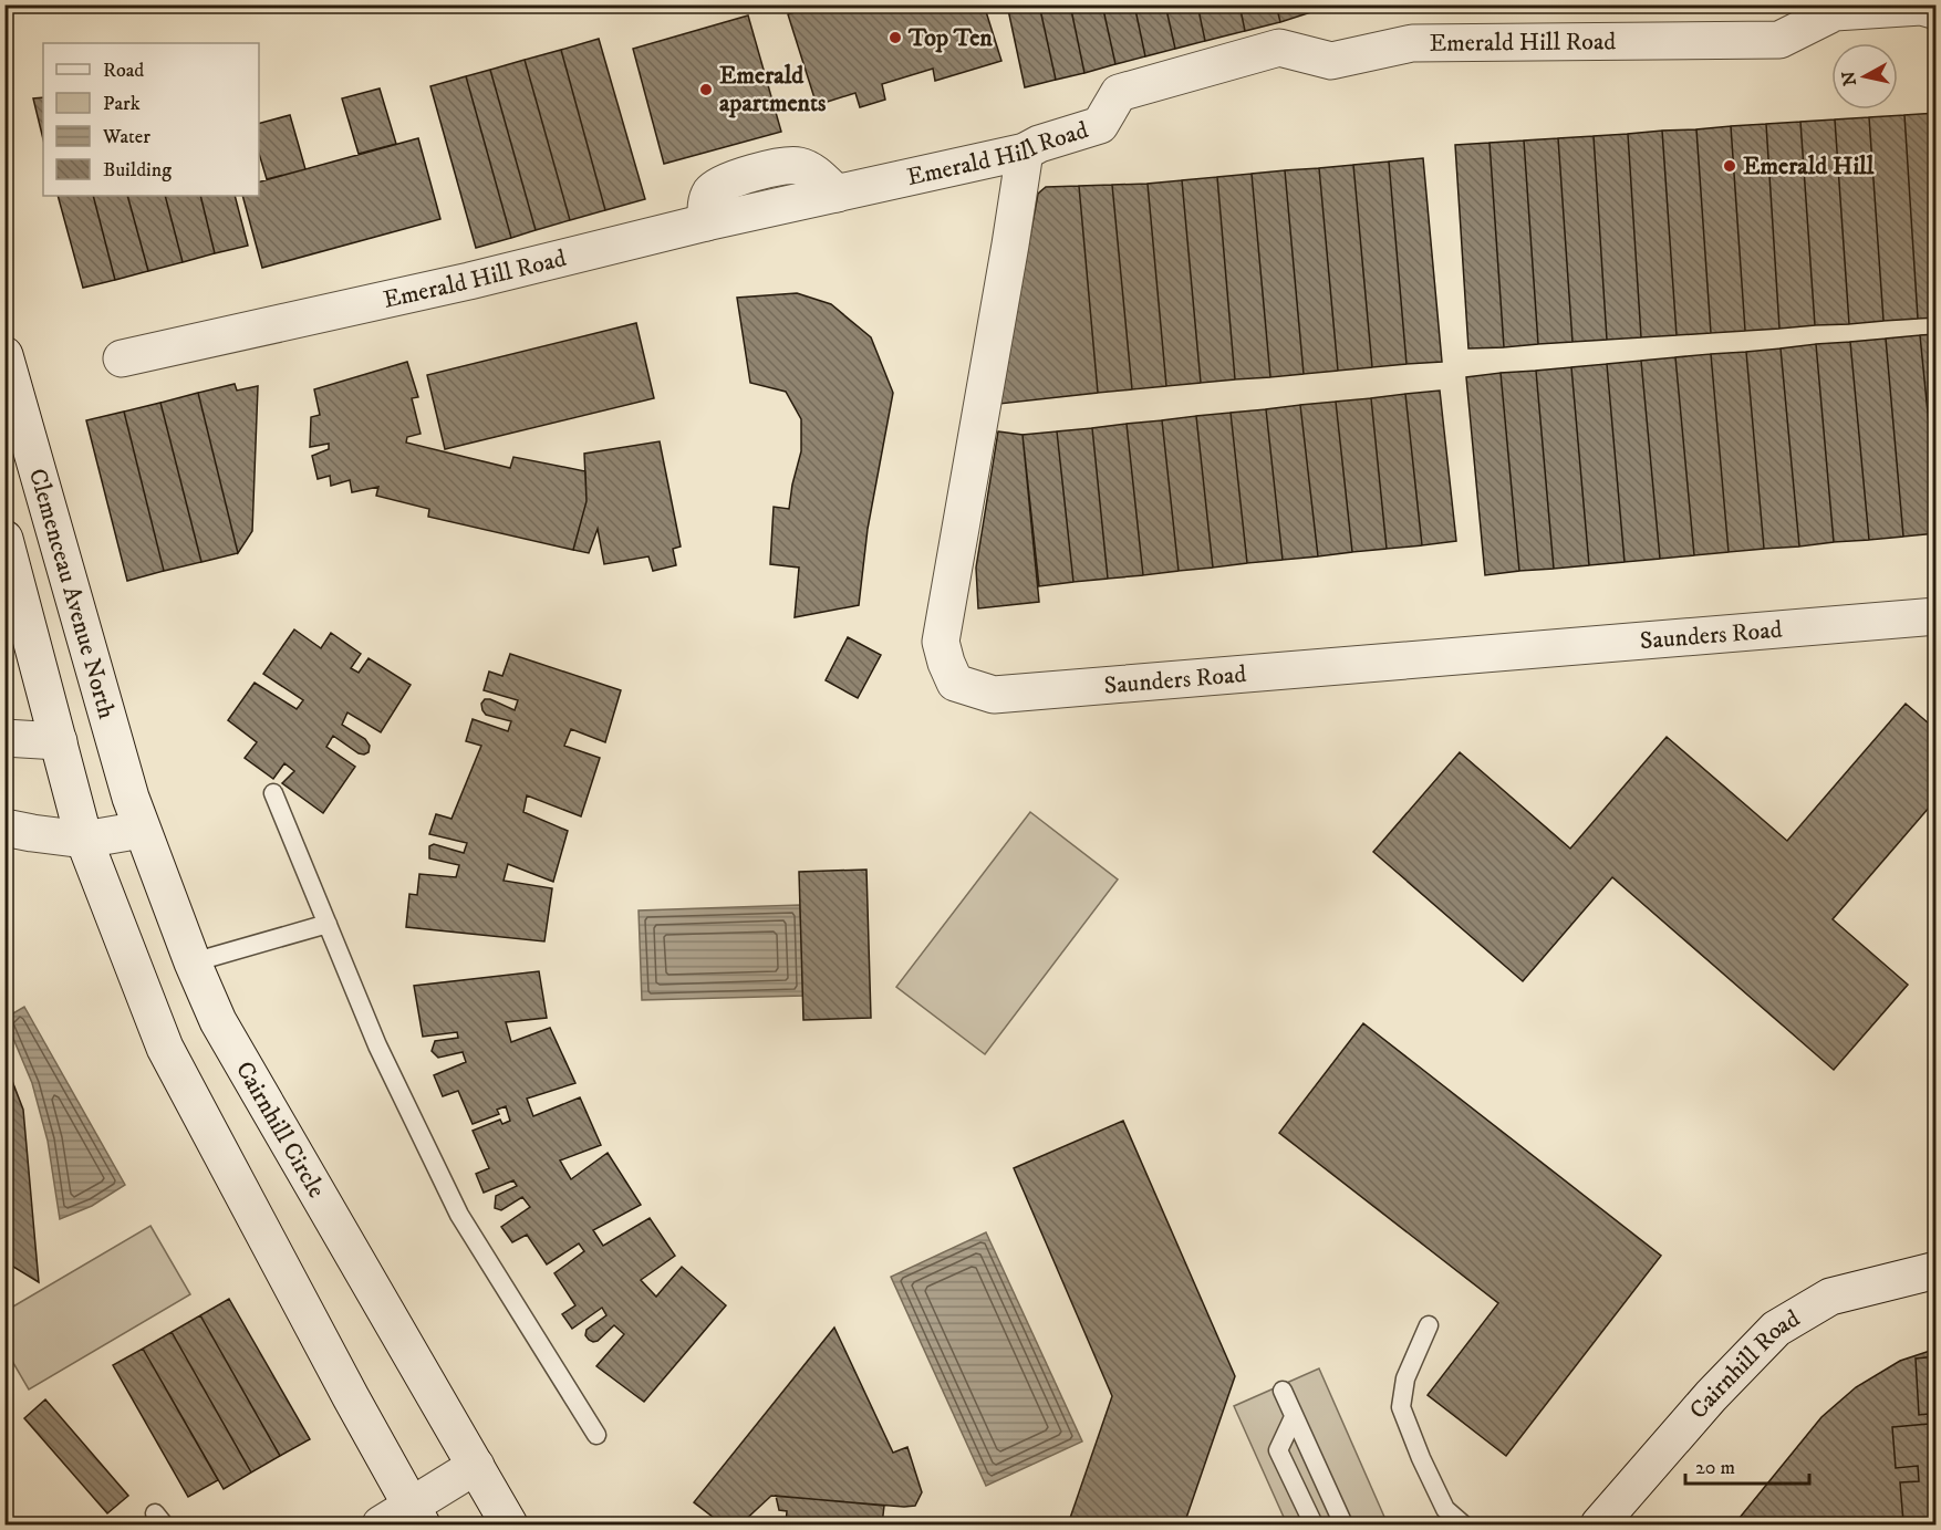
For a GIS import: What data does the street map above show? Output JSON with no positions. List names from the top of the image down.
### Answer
{
  "streets": {
    "street": [
      "Emerald Hill Road",
      "Clemenceau Avenue North",
      "Saunders Road",
      "Cairnhill Circle",
      "Cairnhill Road"
    ]
  },
  "crossings": [
    ["Emerald Hill Road", "Saunders Road"],
    ["Clemenceau Avenue North", "Cairnhill Circle"]
  ],
  "places": ["Top Ten", "Emerald apartments", "Emerald Hill"],
  "legend": [
    "Road",
    "Park",
    "Water",
    "Building"
  ],
  "scale_bar": "20 m",
  "north": "left"
}
